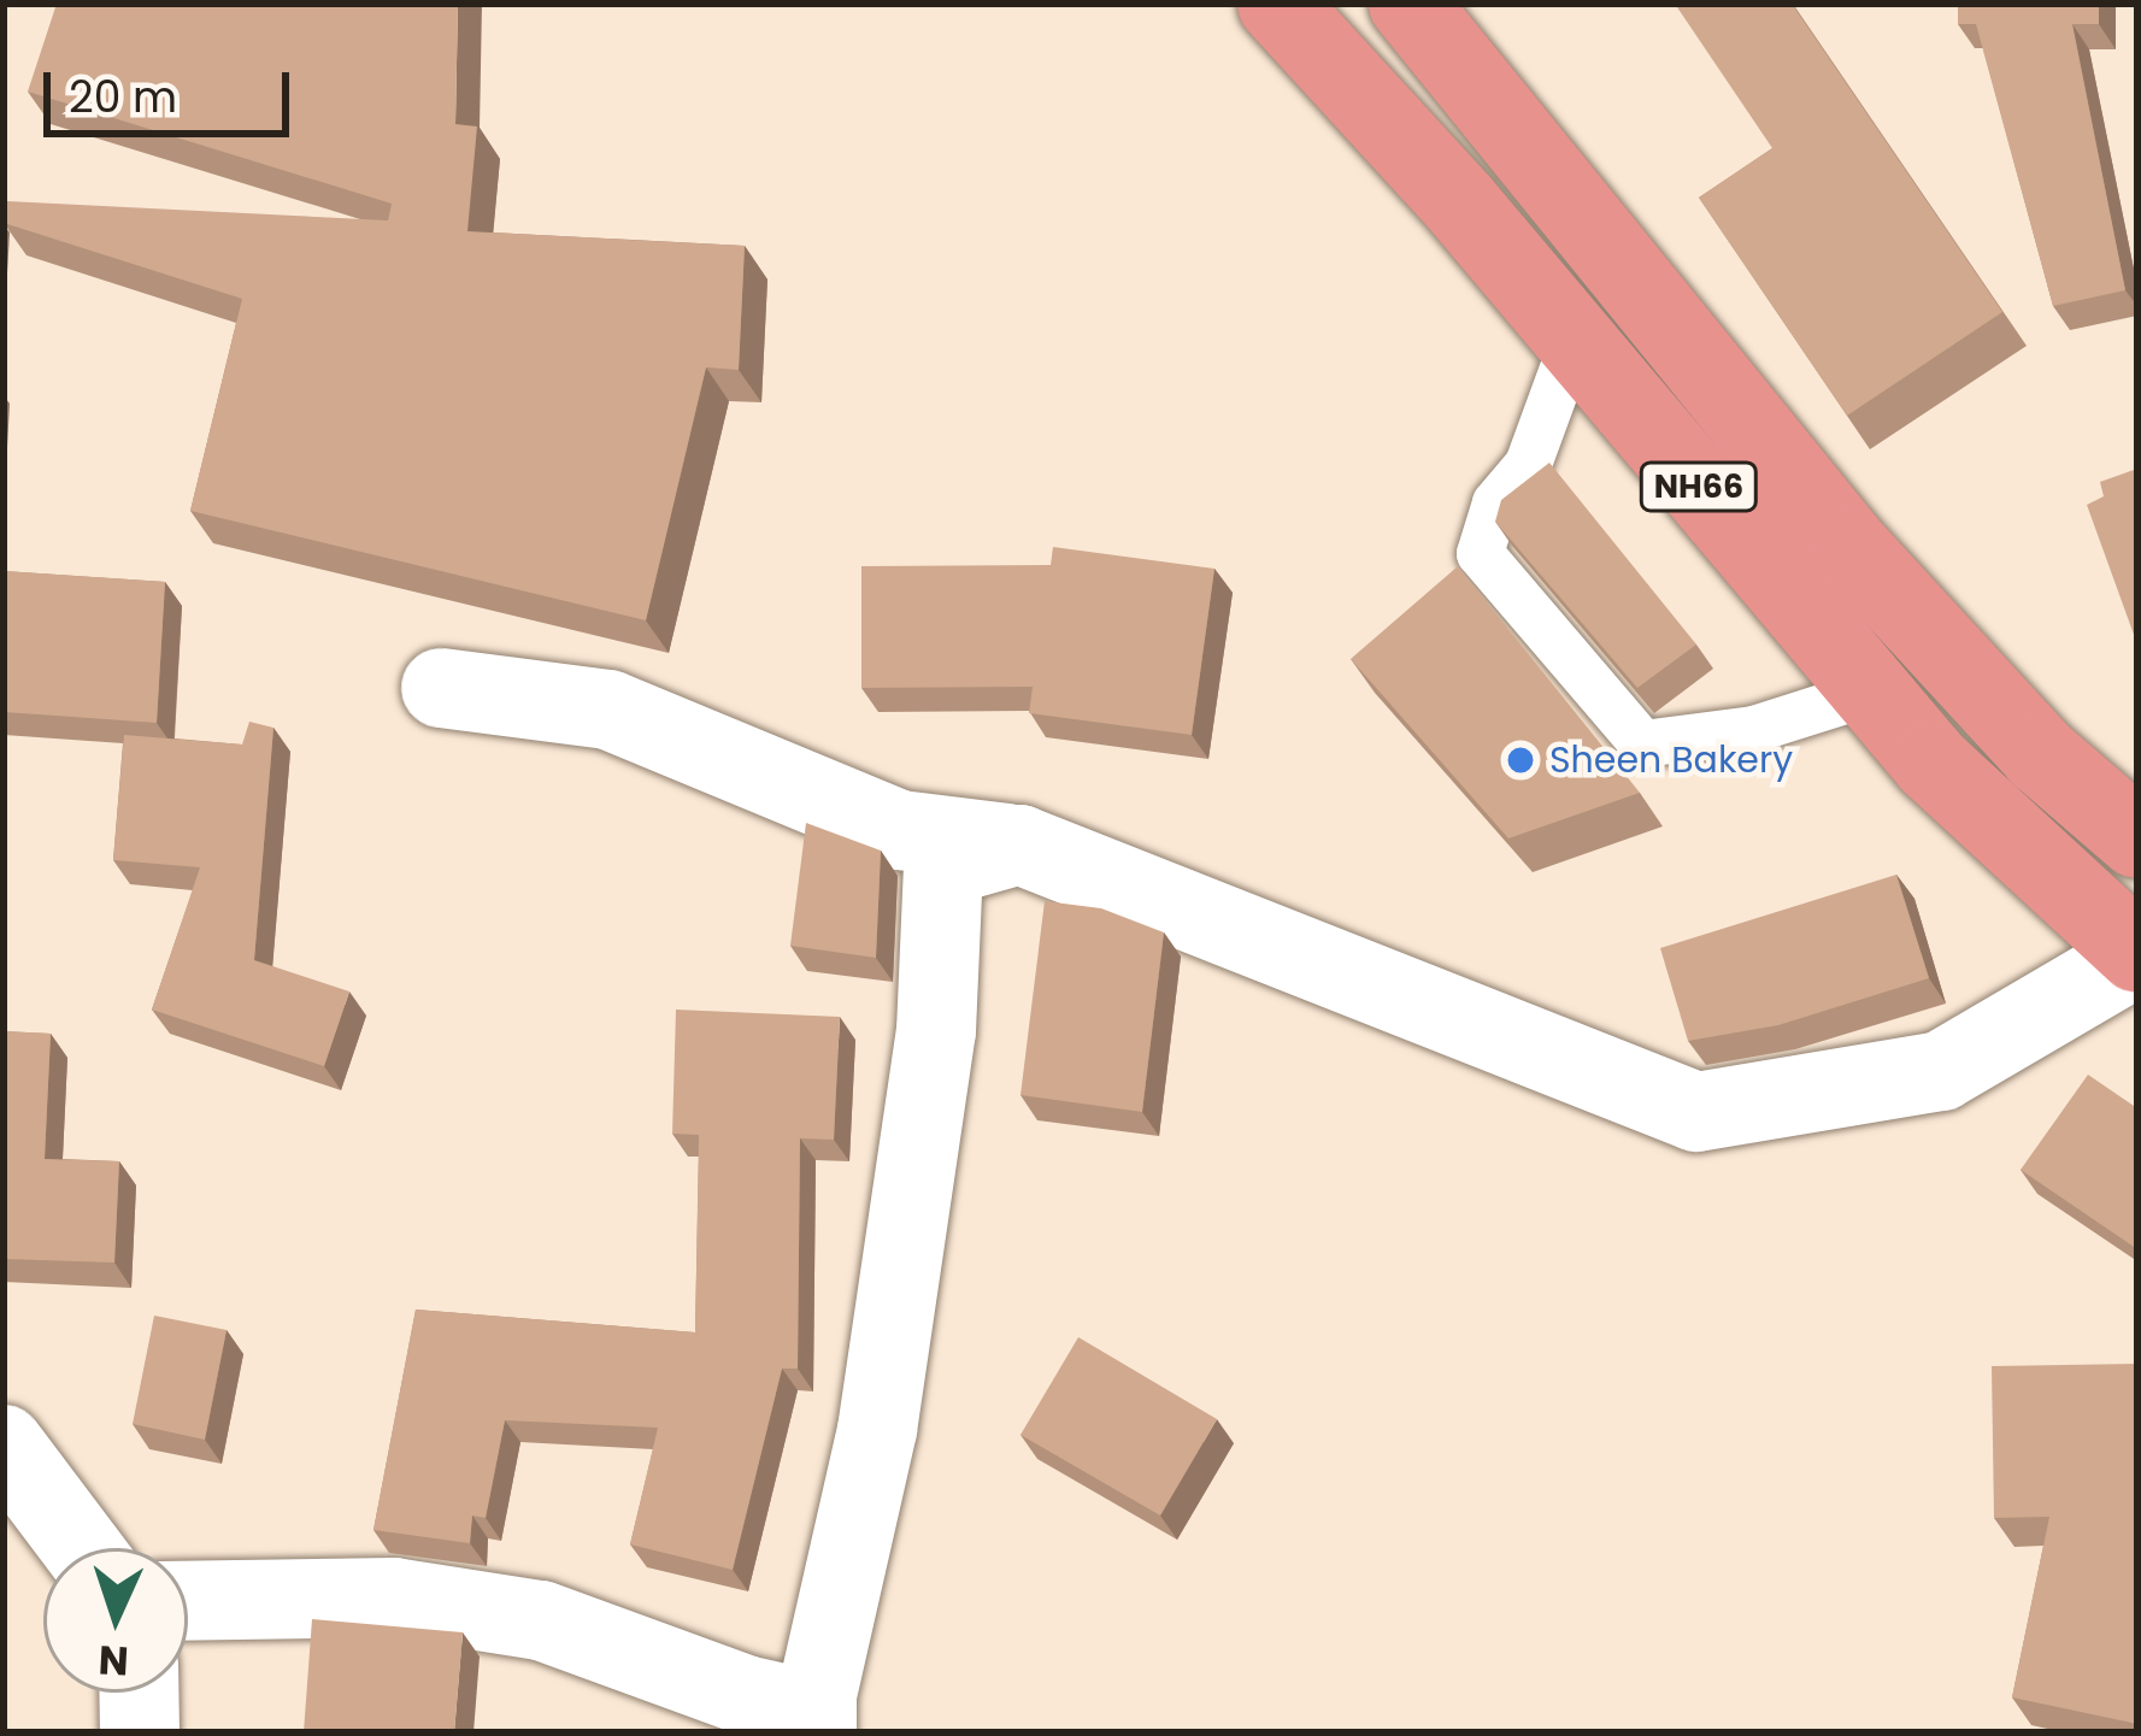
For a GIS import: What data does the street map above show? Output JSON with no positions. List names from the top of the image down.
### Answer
{
  "streets": {
    "highway": ["NH66"]
  },
  "places": ["Sheen Bakery"],
  "scale_bar": "20 m",
  "north": "bottom"
}
